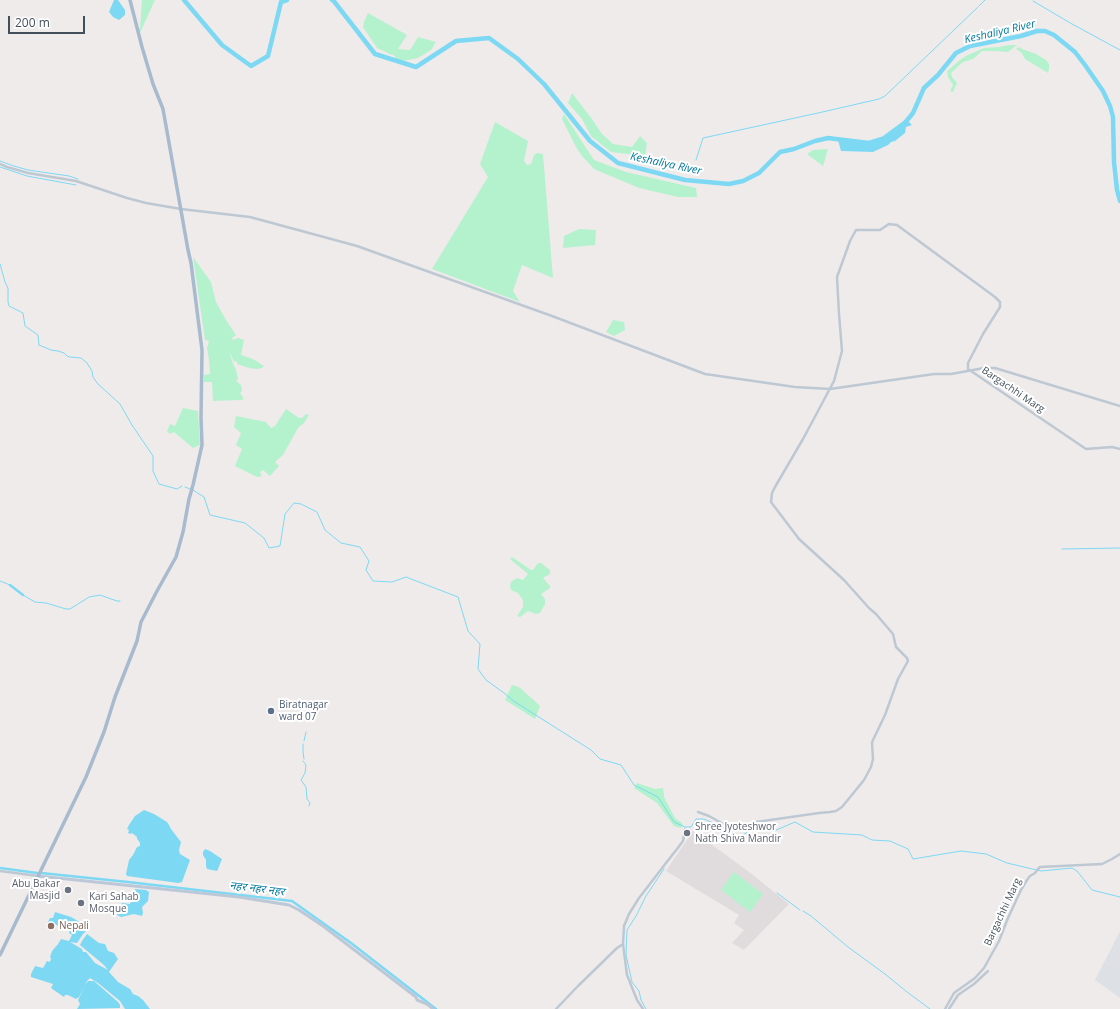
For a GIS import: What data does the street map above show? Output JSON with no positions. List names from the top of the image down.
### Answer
{
  "streets": {
    "street": ["Bargachhi Marg"]
  },
  "water": ["Keshaliya River", "नहर नहर नहर"],
  "places": [
    "Biratnagar ward 07",
    "Shree Jyoteshwor Nath Shiva Mandir",
    "Abu Bakar Masjid",
    "Kari Sahab Mosque",
    "Nepali"
  ],
  "scale_bar": "200 m"
}
